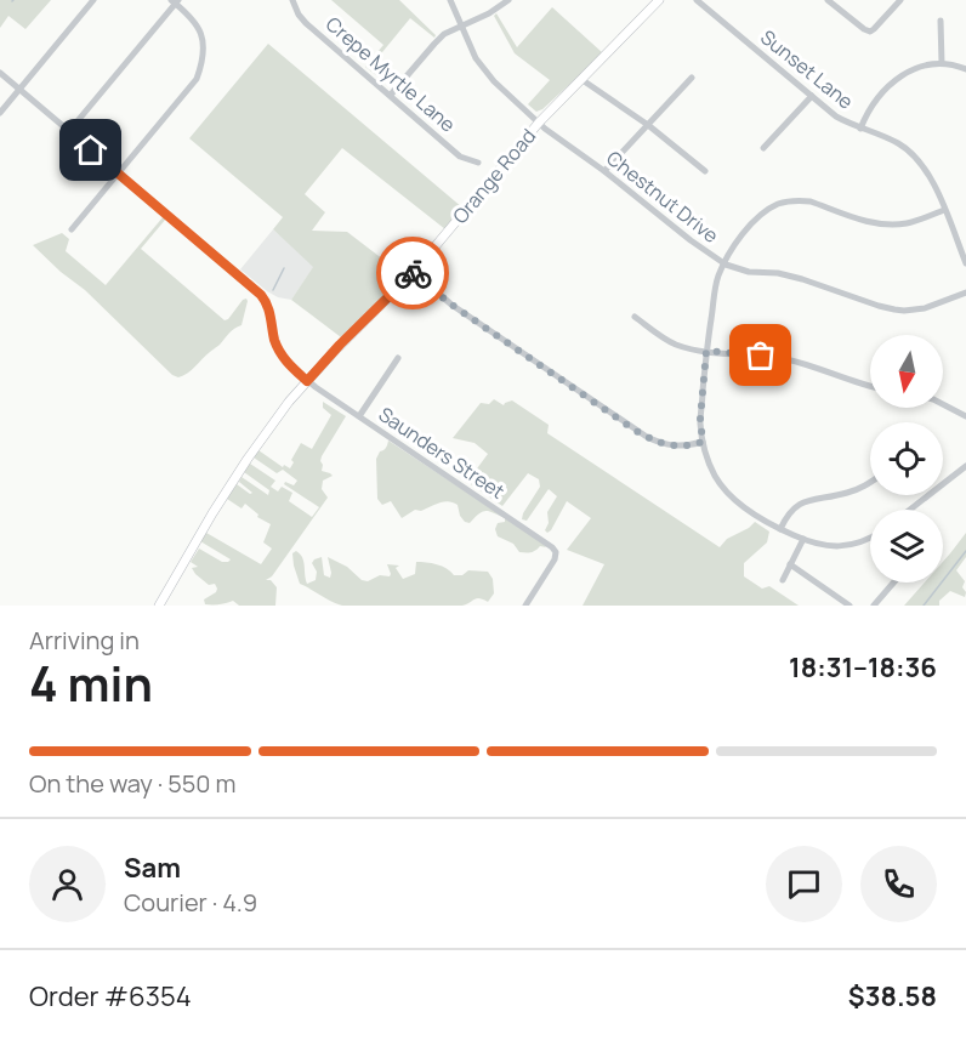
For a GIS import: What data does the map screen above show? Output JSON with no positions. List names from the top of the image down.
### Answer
{
  "streets": {
    "main road": ["Orange Road"],
    "street": [
      "Sunset Lane",
      "Crepe Myrtle Lane",
      "Chestnut Drive",
      "Saunders Street"
    ]
  },
  "crossings": [
    ["Orange Road", "Chestnut Drive"],
    ["Orange Road", "Saunders Street"]
  ],
  "north": "bottom",
  "page": {
    "heading": ["4 min", "Arriving in", "18:31–18:36"],
    "panel": [
      "Sam",
      "Courier · 4.9",
      "Order #6354",
      "$38.58"
    ],
    "bar": "On the way · 550 m"
  }
}
